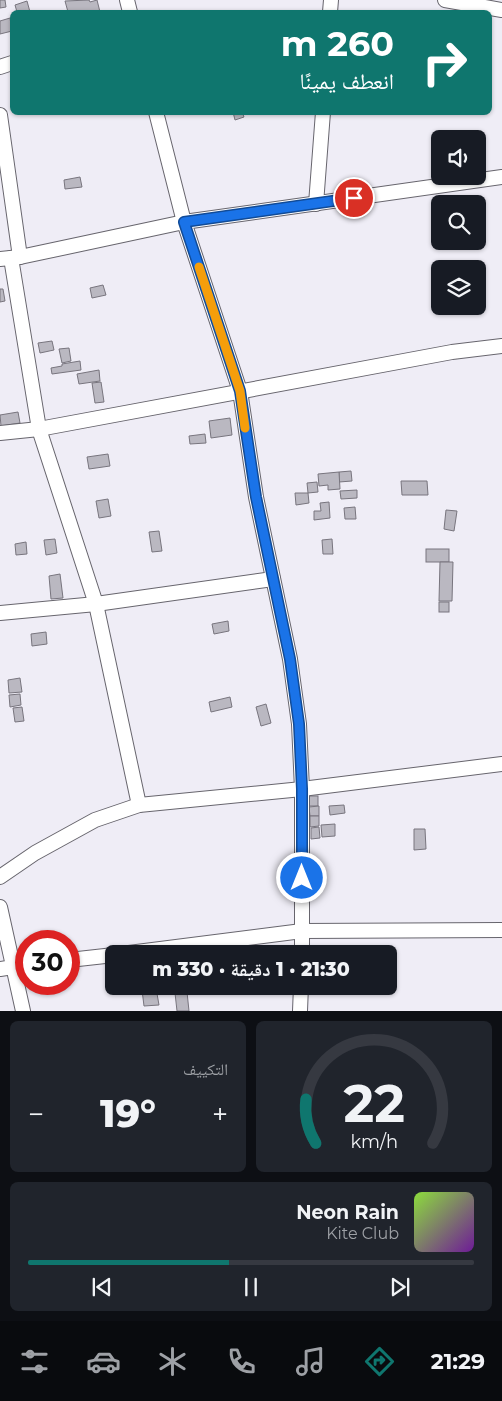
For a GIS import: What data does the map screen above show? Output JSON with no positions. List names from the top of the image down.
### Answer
{
  "page": {
    "turn": ["260 m", "انعطف يمينًا"],
    "limit": "30",
    "trip": "21:30 · 1 دقيقة · 330 m",
    "tile": "التكييف",
    "heat": ["−", "19°", "+"],
    "song": ["Neon Rain", "Kite Club"],
    "tabs": "21:29",
    "gauge": ["22", "km/h"]
  }
}
